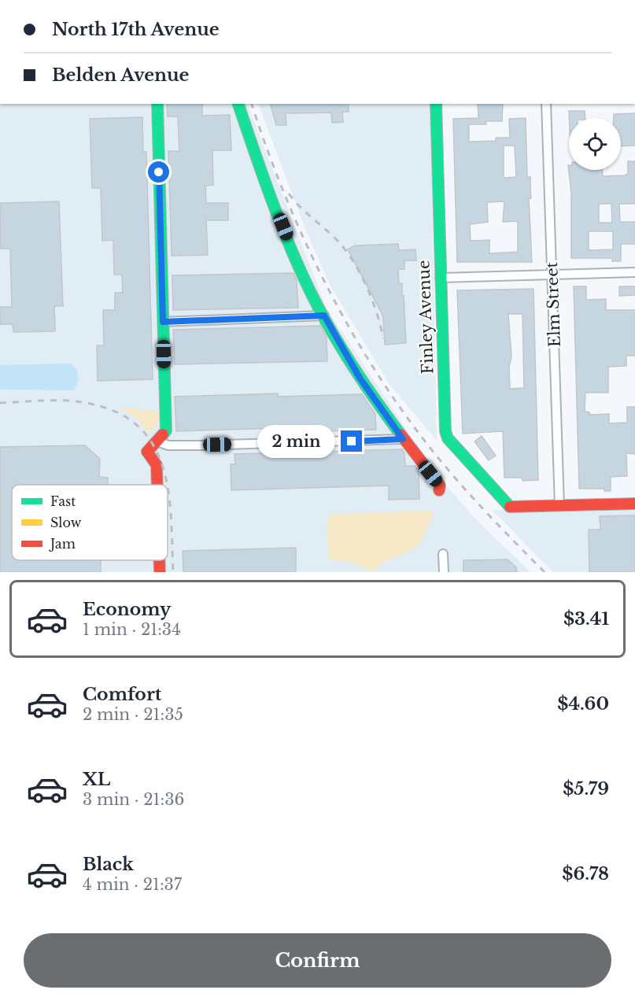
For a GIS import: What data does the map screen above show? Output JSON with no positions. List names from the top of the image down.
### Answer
{
  "streets": {
    "street": ["Elm Street", "Finley Avenue"]
  },
  "crossings": [
    ["Elm Street", "Finley Avenue"]
  ],
  "legend": ["Fast", "Slow", "Jam"],
  "page": {
    "banner": ["North 17th Avenue", "Belden Avenue"],
    "bubble": "2 min",
    "list": [
      {
        "name": "Economy",
        "note": "1 min · 21:34",
        "value": "$3.41"
      },
      {
        "name": "Comfort",
        "note": "2 min · 21:35",
        "value": "$4.60"
      },
      {
        "name": "XL",
        "note": "3 min · 21:36",
        "value": "$5.79"
      },
      {
        "name": "Black",
        "note": "4 min · 21:37",
        "value": "$6.78"
      }
    ],
    "buttons": "Confirm"
  }
}
